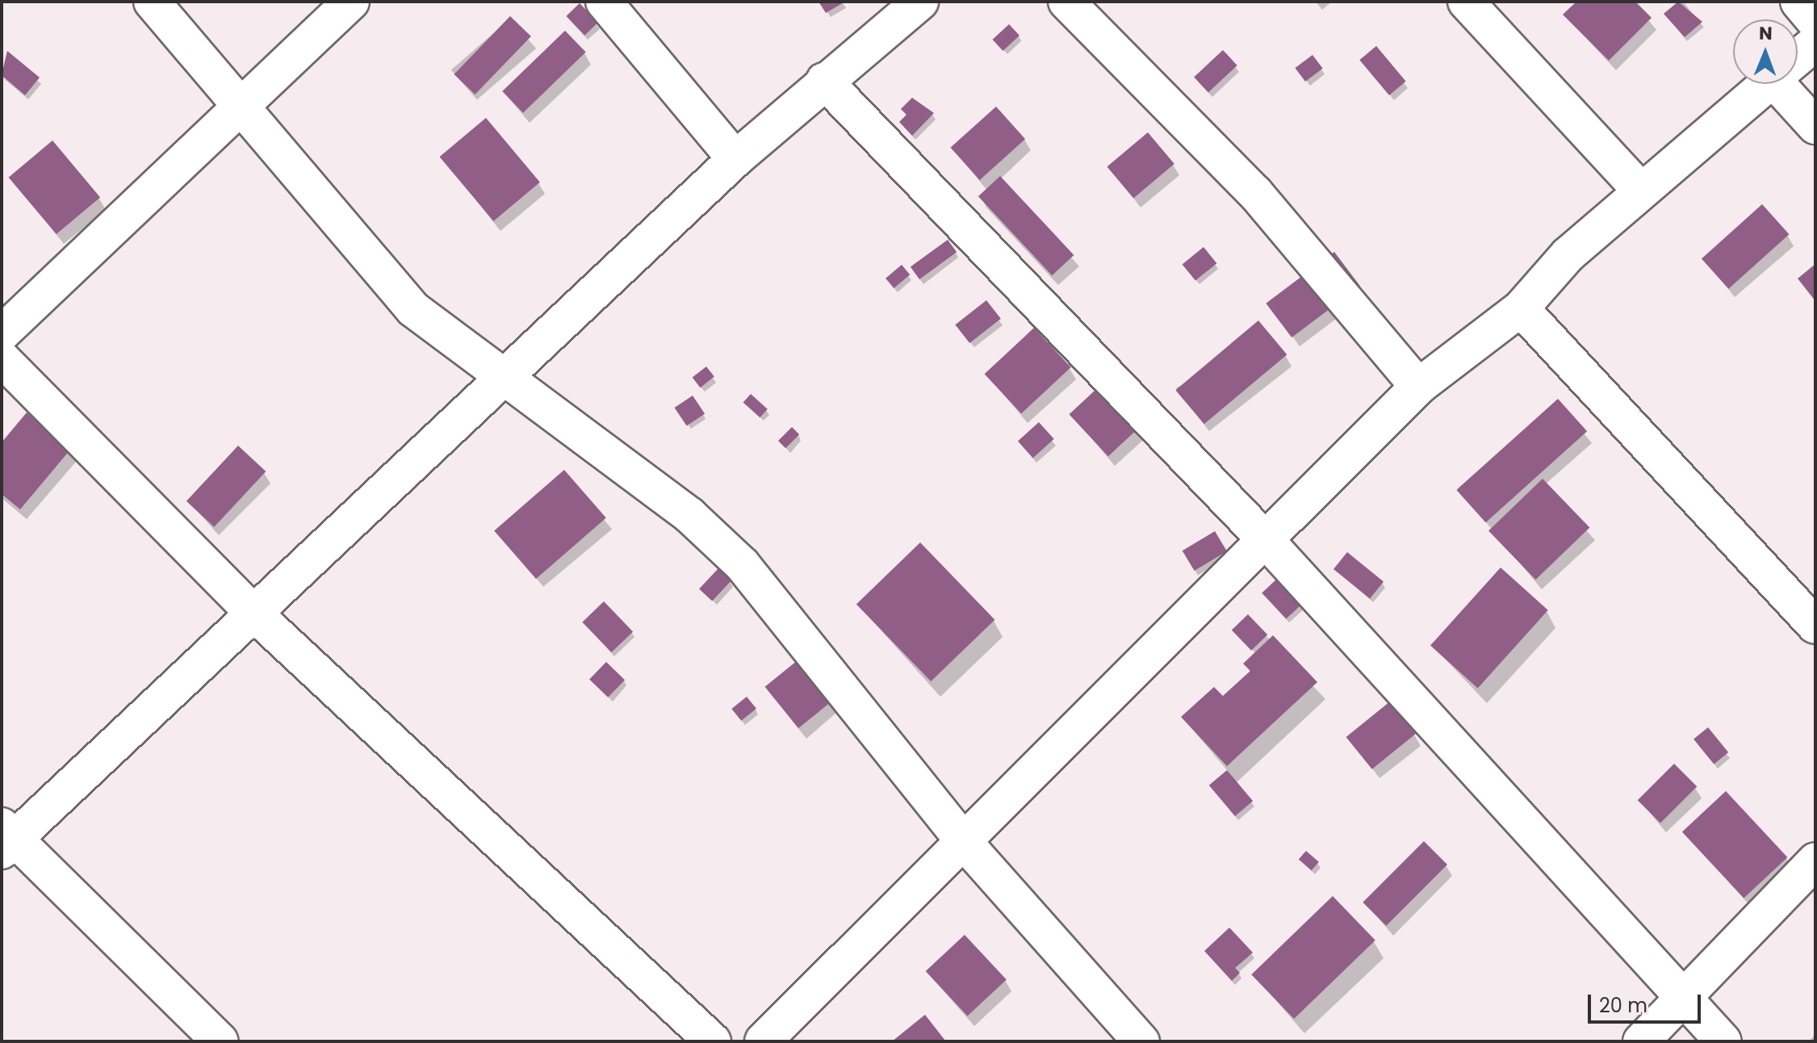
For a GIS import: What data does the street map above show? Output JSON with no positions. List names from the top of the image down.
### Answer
{
  "scale_bar": "20 m",
  "north": "top"
}
